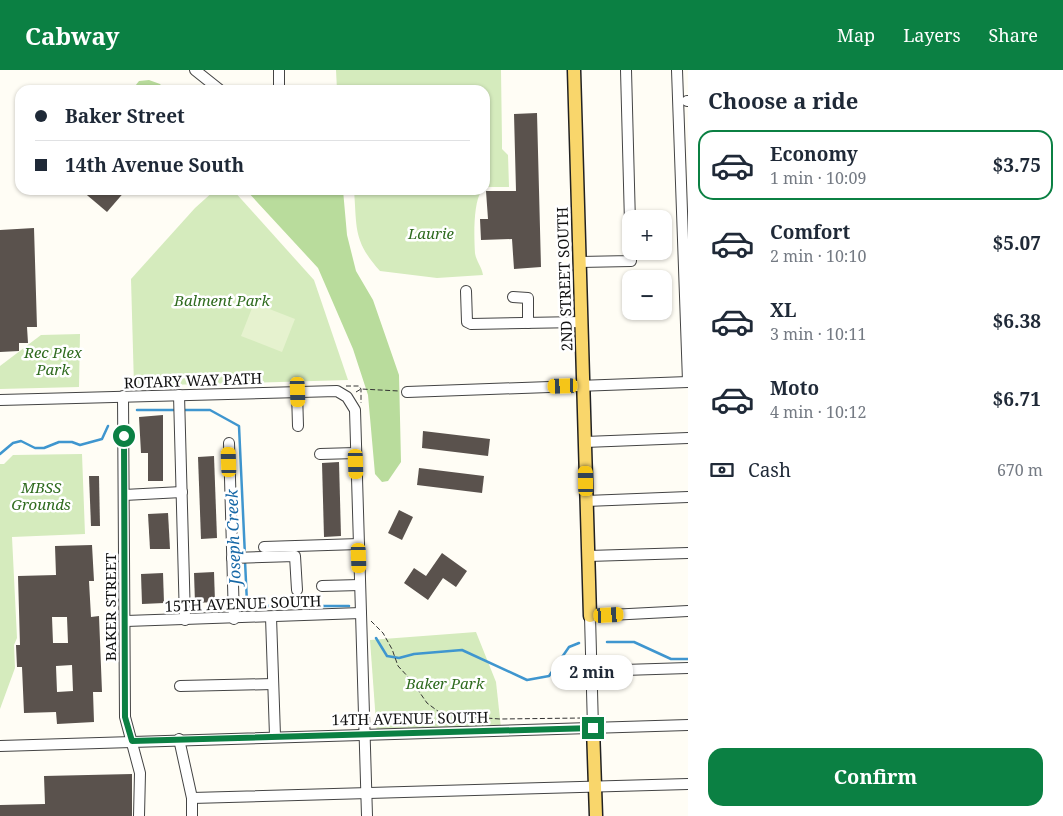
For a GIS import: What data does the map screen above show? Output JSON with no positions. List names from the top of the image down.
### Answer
{
  "streets": {
    "main road": ["2ND STREET SOUTH"],
    "street": ["15TH AVENUE SOUTH", "BAKER STREET", "14TH AVENUE SOUTH"]
  },
  "crossings": [
    ["2ND STREET SOUTH", "14TH AVENUE SOUTH"],
    ["15TH AVENUE SOUTH", "BAKER STREET"],
    ["BAKER STREET", "14TH AVENUE SOUTH"]
  ],
  "water": ["Joseph Creek"],
  "parks": [
    "Laurie",
    "Balment Park",
    "Rec Plex Park",
    "MBSS Grounds",
    "Baker Park"
  ],
  "page": {
    "header": "Cabway",
    "nav": ["Map", "Layers", "Share"],
    "heading": "Choose a ride",
    "banner": ["Baker Street", "14th Avenue South"],
    "list": [
      {
        "name": "Economy",
        "note": "1 min · 10:09",
        "value": "$3.75"
      },
      {
        "name": "Comfort",
        "note": "2 min · 10:10",
        "value": "$5.07"
      },
      {
        "name": "XL",
        "note": "3 min · 10:11",
        "value": "$6.38"
      },
      {
        "name": "Moto",
        "note": "4 min · 10:12",
        "value": "$6.71"
      }
    ],
    "map_buttons": ["+", "−"],
    "pay": ["Cash", "670 m"],
    "bubble": "2 min",
    "buttons": "Confirm"
  }
}
